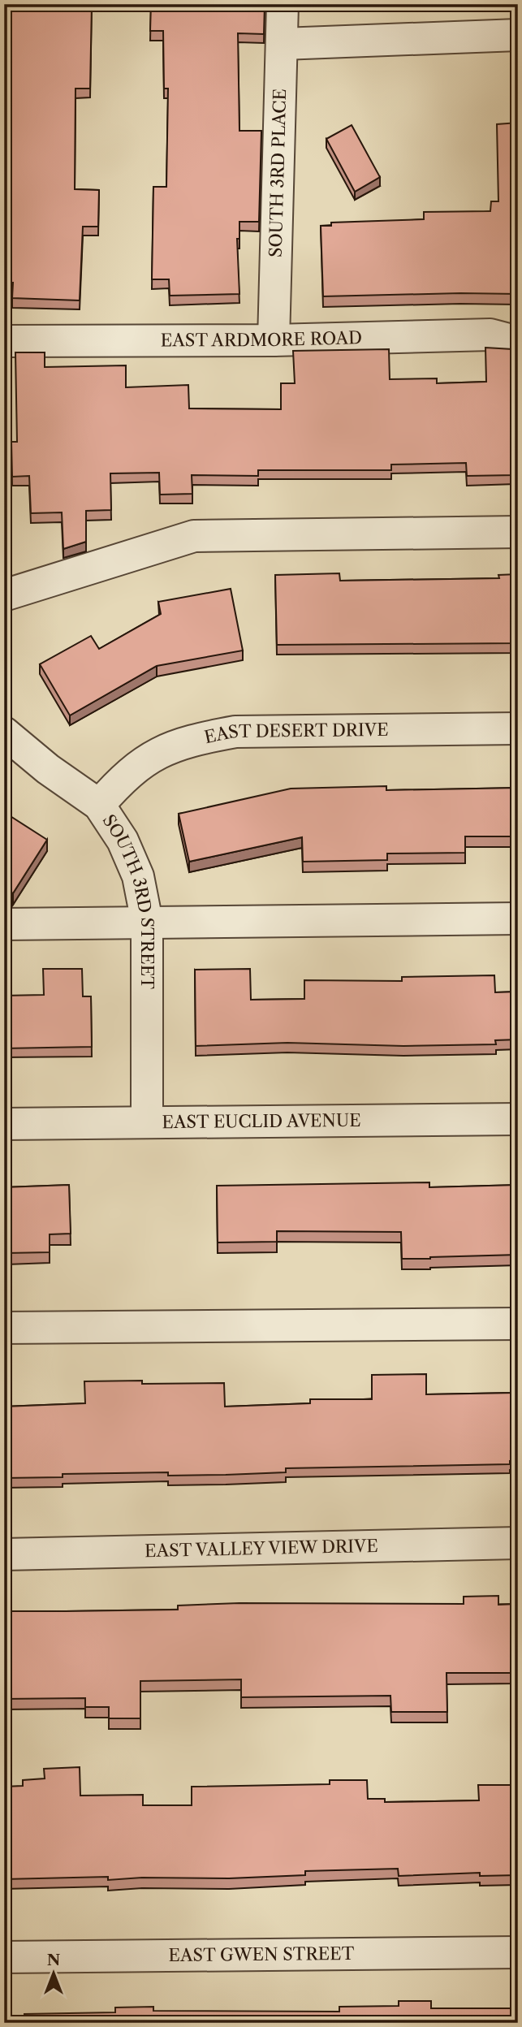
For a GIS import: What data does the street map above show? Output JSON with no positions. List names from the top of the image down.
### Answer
{
  "streets": {
    "street": [
      "SOUTH 3RD PLACE",
      "EAST ARDMORE ROAD",
      "EAST DESERT DRIVE",
      "SOUTH 3RD STREET",
      "EAST EUCLID AVENUE",
      "EAST VALLEY VIEW DRIVE",
      "EAST GWEN STREET"
    ]
  },
  "crossings": [
    ["SOUTH 3RD PLACE", "EAST ARDMORE ROAD"],
    ["EAST DESERT DRIVE", "SOUTH 3RD STREET"],
    ["SOUTH 3RD STREET", "EAST EUCLID AVENUE"]
  ],
  "north": "top"
}
